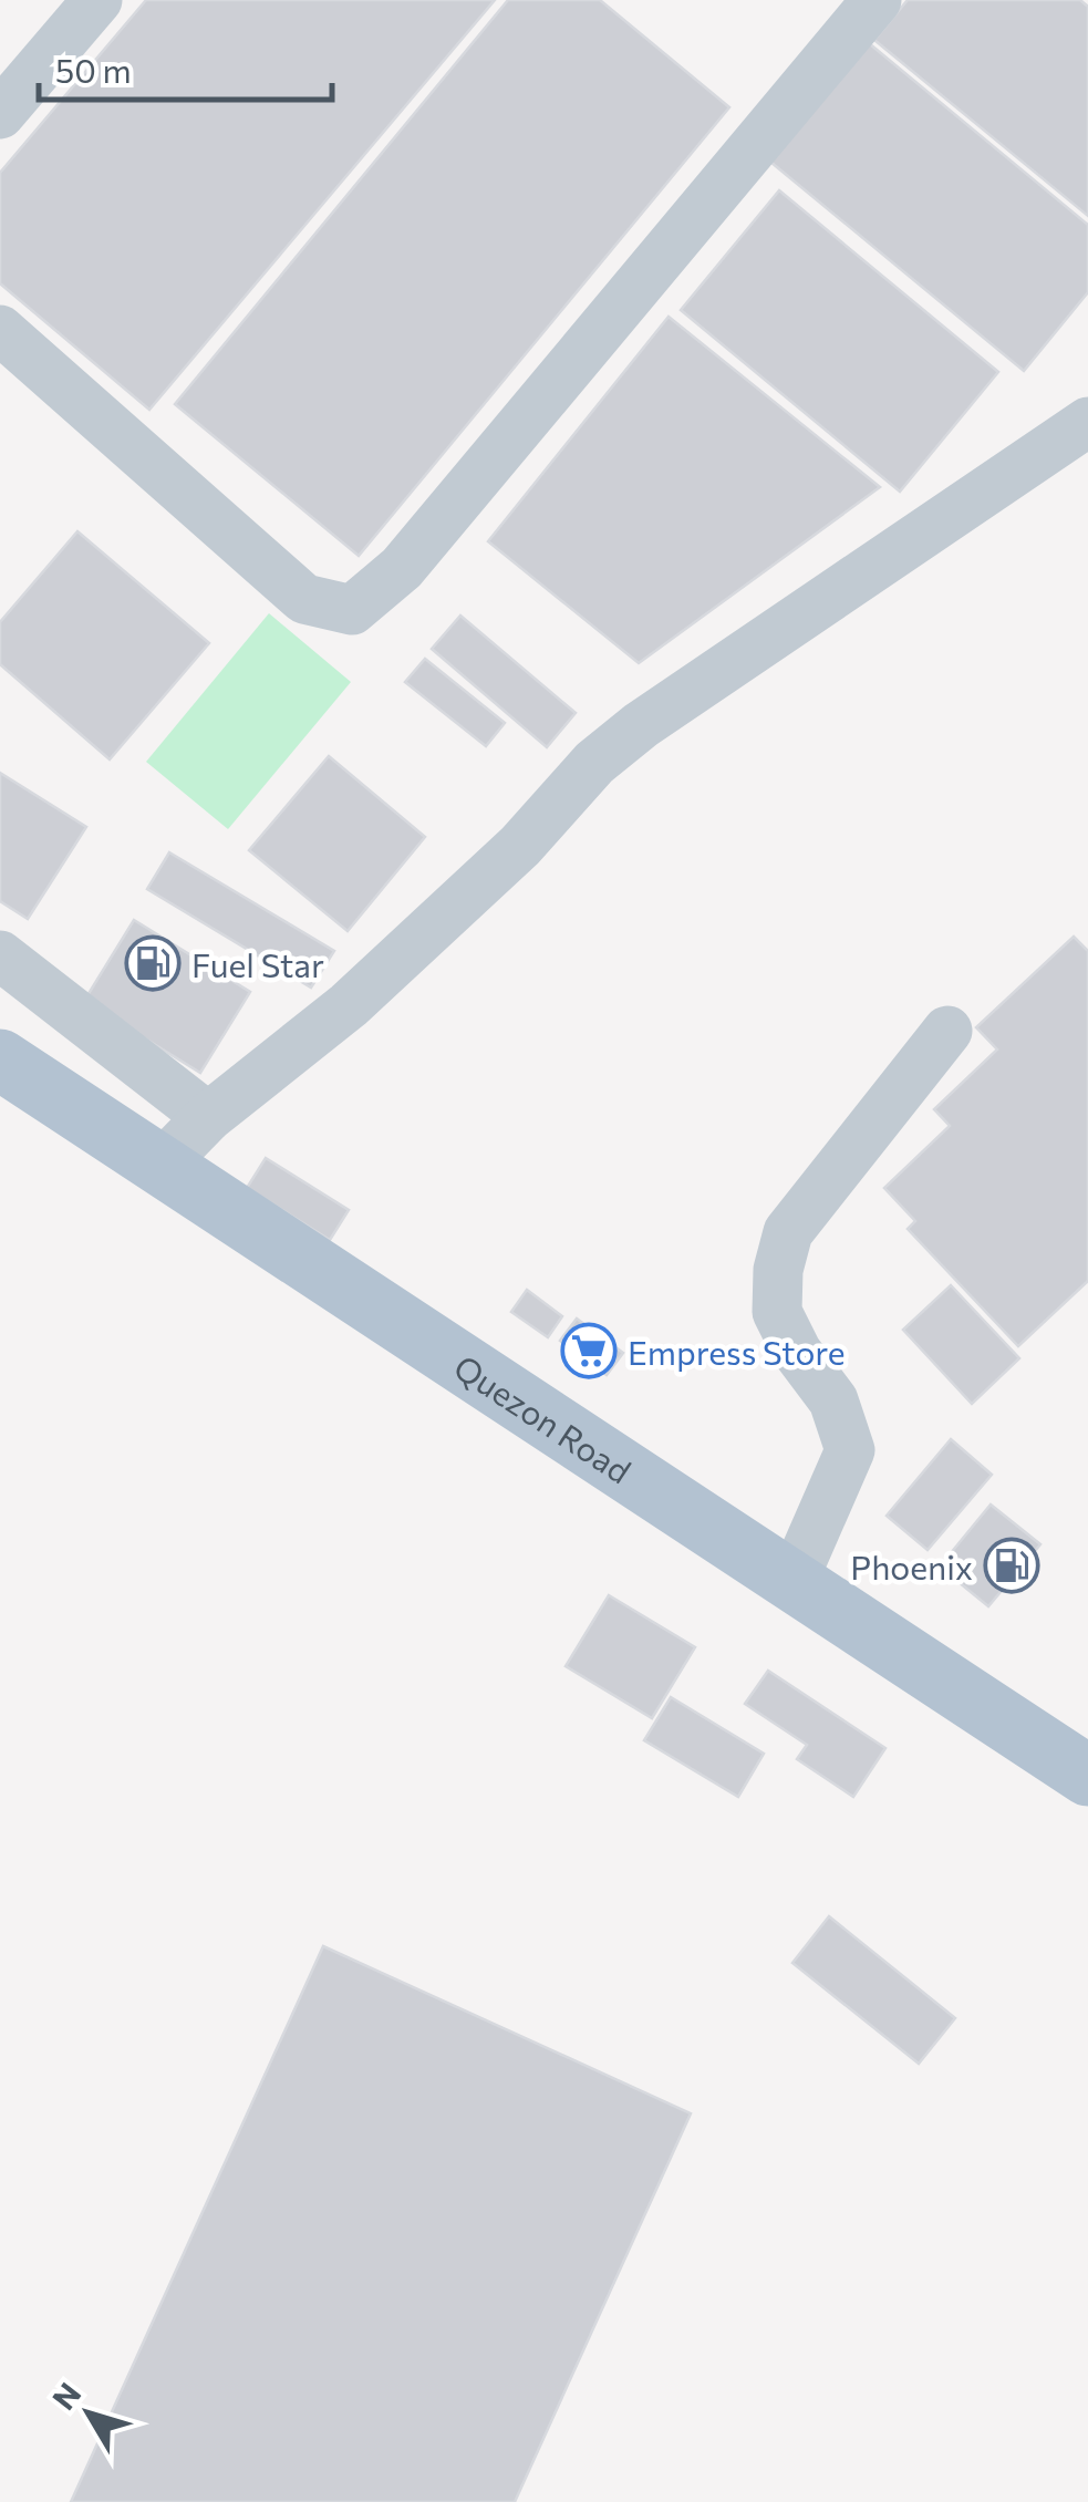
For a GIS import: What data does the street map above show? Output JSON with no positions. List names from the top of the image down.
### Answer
{
  "streets": {
    "main road": ["Quezon Road"]
  },
  "places": {
    "fuel station": ["Fuel Star", "Phoenix"],
    "supermarket": ["Empress Store"]
  },
  "scale_bar": "50 m",
  "north": "top left"
}
